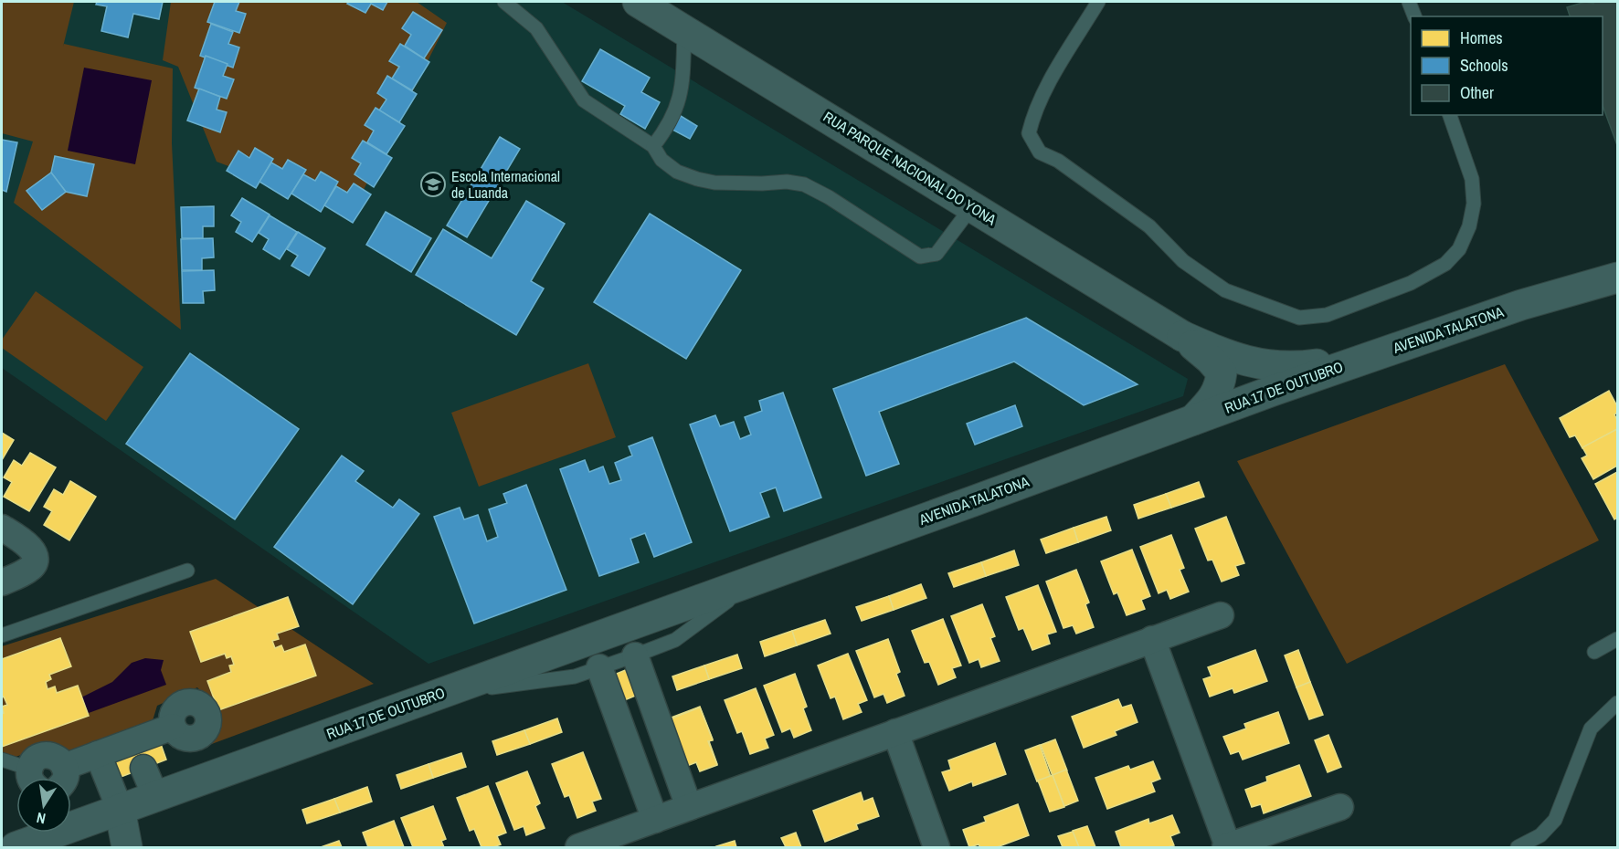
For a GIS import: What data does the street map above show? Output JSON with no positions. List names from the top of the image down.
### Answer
{
  "streets": {
    "main road": ["RUA PARQUE NACIONAL DO YONA", "AVENIDA TALATONA", "RUA 17 DE OUTUBRO"]
  },
  "crossings": [
    ["AVENIDA TALATONA", "RUA 17 DE OUTUBRO"]
  ],
  "places": {
    "school or university": ["Escola Internacional de Luanda"]
  },
  "legend": ["Homes", "Schools", "Other"],
  "north": "bottom"
}
